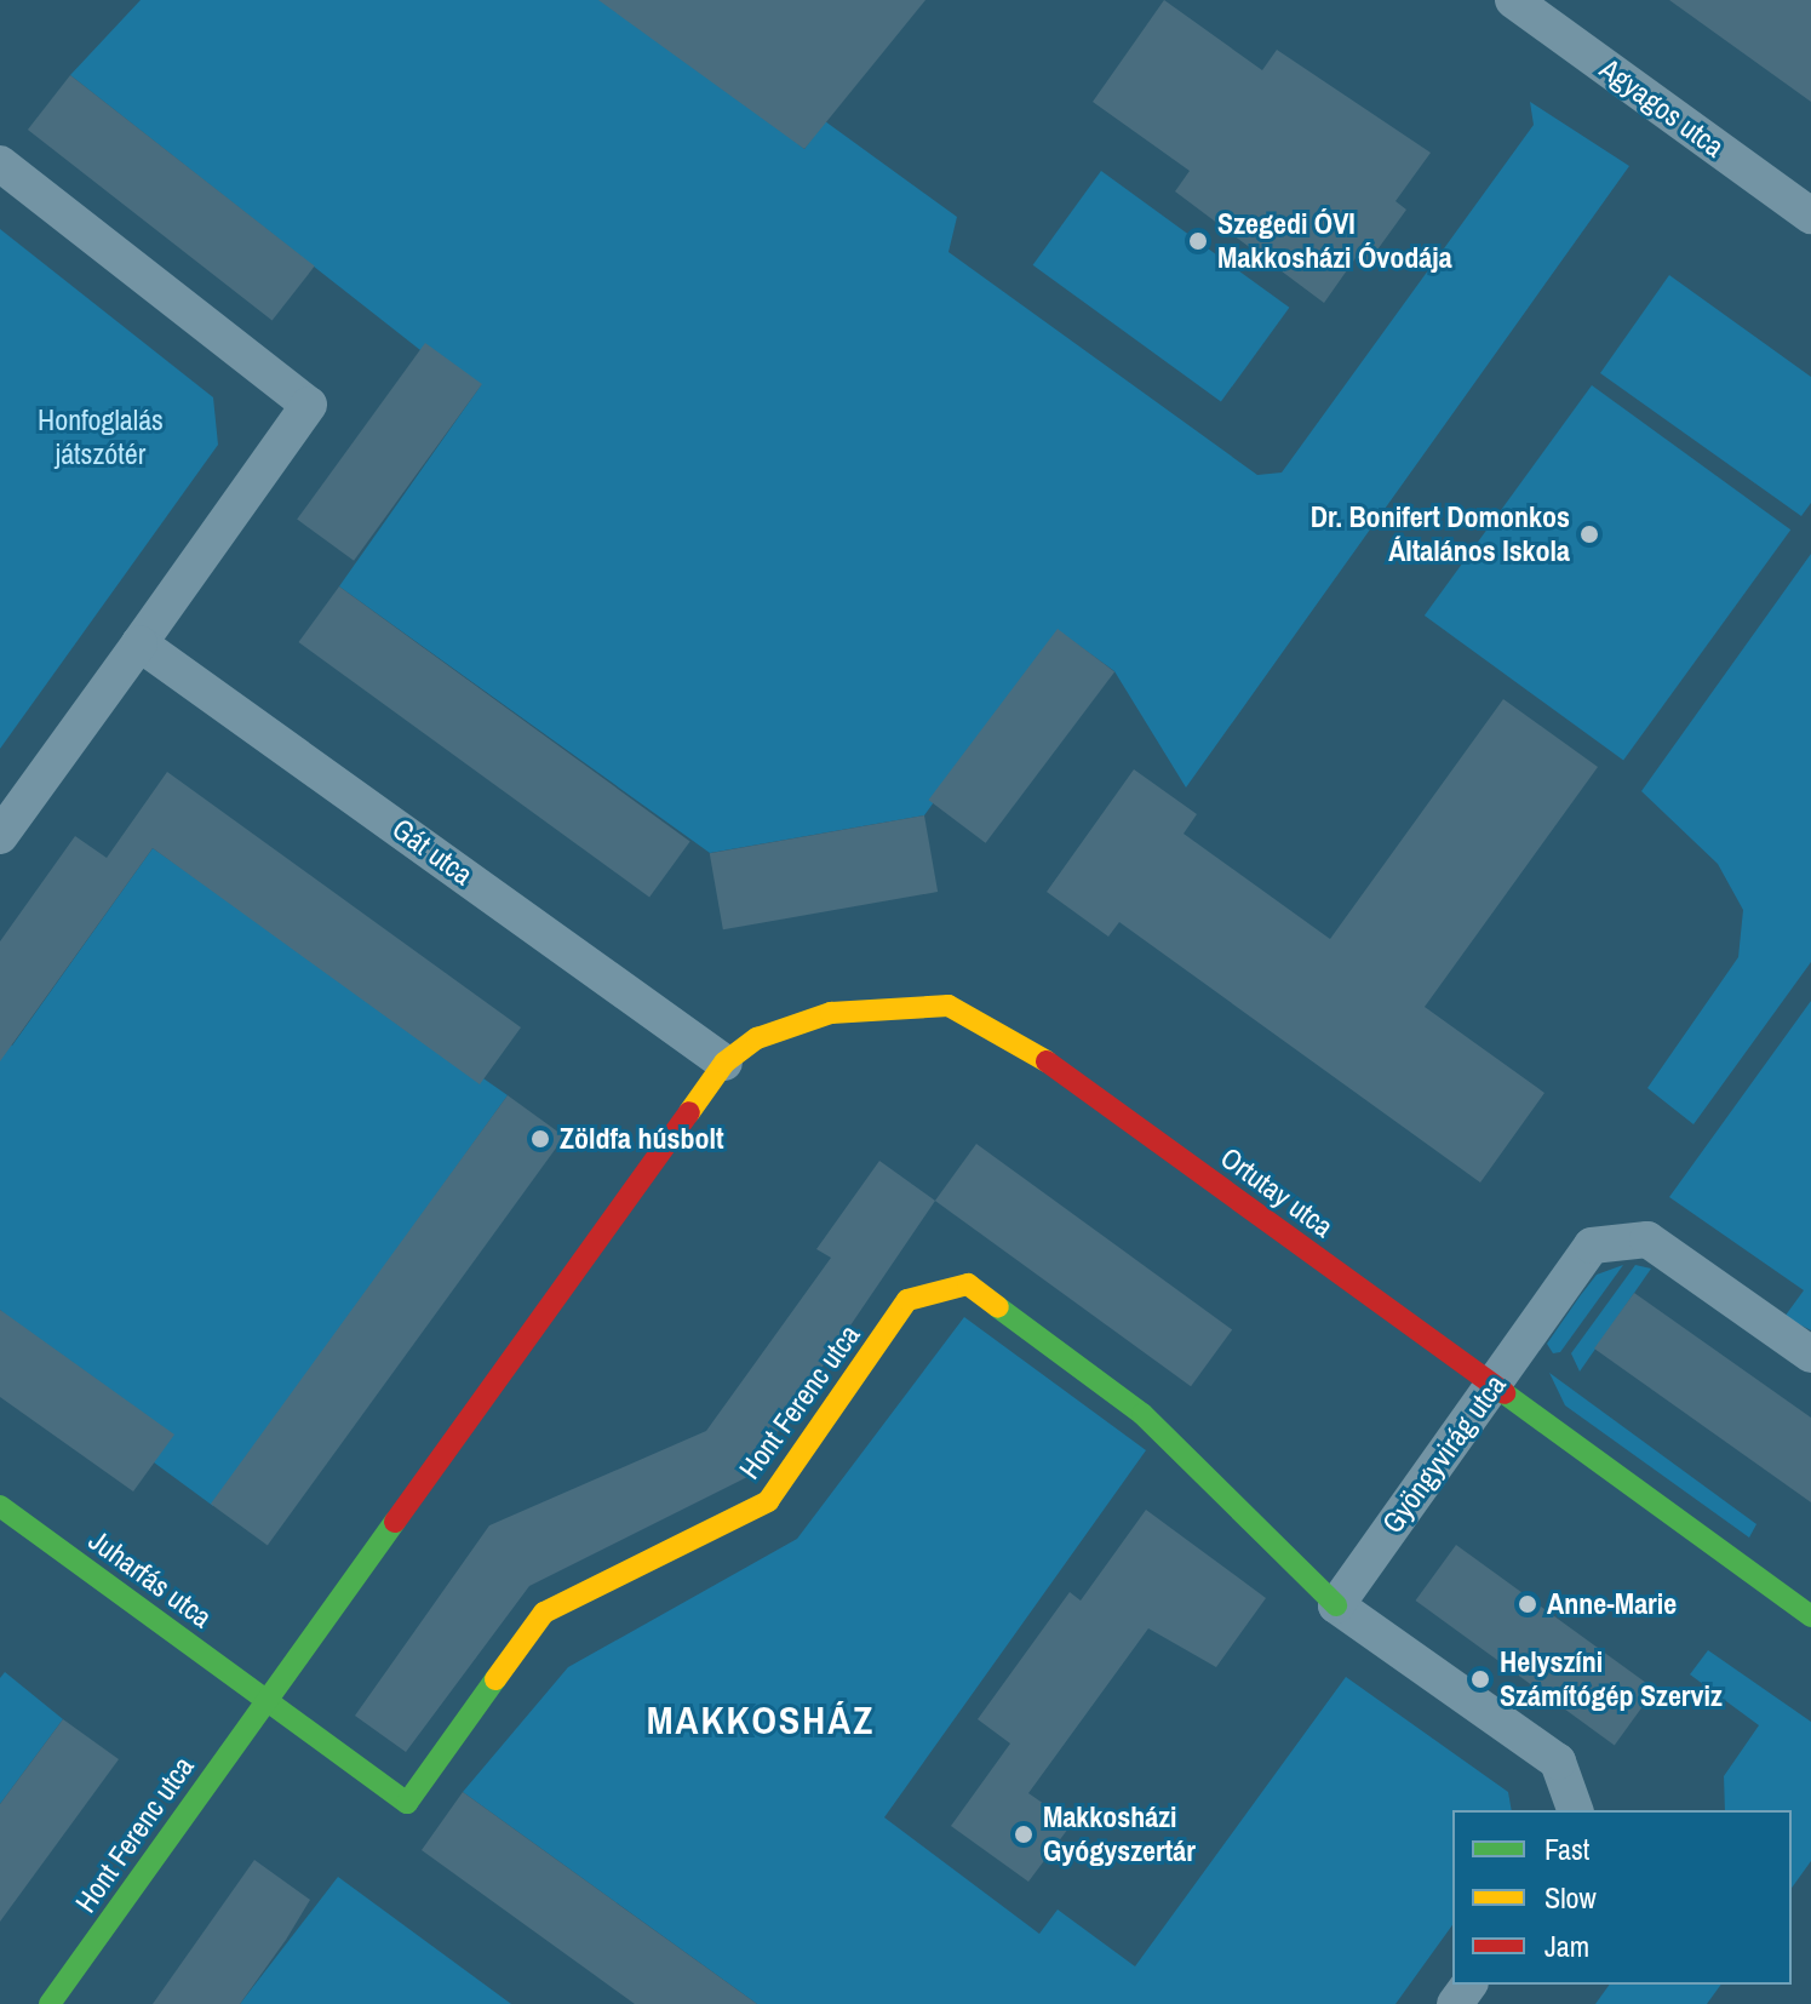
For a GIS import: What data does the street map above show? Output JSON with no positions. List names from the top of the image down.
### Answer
{
  "streets": {
    "street": [
      "Agyagos utca",
      "Gát utca",
      "Ortutay utca",
      "Hont Ferenc utca",
      "Gyöngyvirág utca",
      "Juharfás utca"
    ]
  },
  "crossings": [
    ["Gát utca", "Ortutay utca"],
    ["Ortutay utca", "Hont Ferenc utca"],
    ["Ortutay utca", "Gyöngyvirág utca"],
    ["Hont Ferenc utca", "Gyöngyvirág utca"],
    ["Hont Ferenc utca", "Juharfás utca"]
  ],
  "districts": ["MAKKOSHÁZ"],
  "parks": ["Honfoglalás játszótér"],
  "places": [
    "Szegedi ÓVI Makkosházi Óvodája",
    "Dr. Bonifert Domonkos Általános Iskola",
    "Zöldfa húsbolt",
    "Anne-Marie",
    "Helyszíni Számítógép Szerviz",
    "Makkosházi Gyógyszertár"
  ],
  "legend": ["Fast", "Slow", "Jam"]
}
